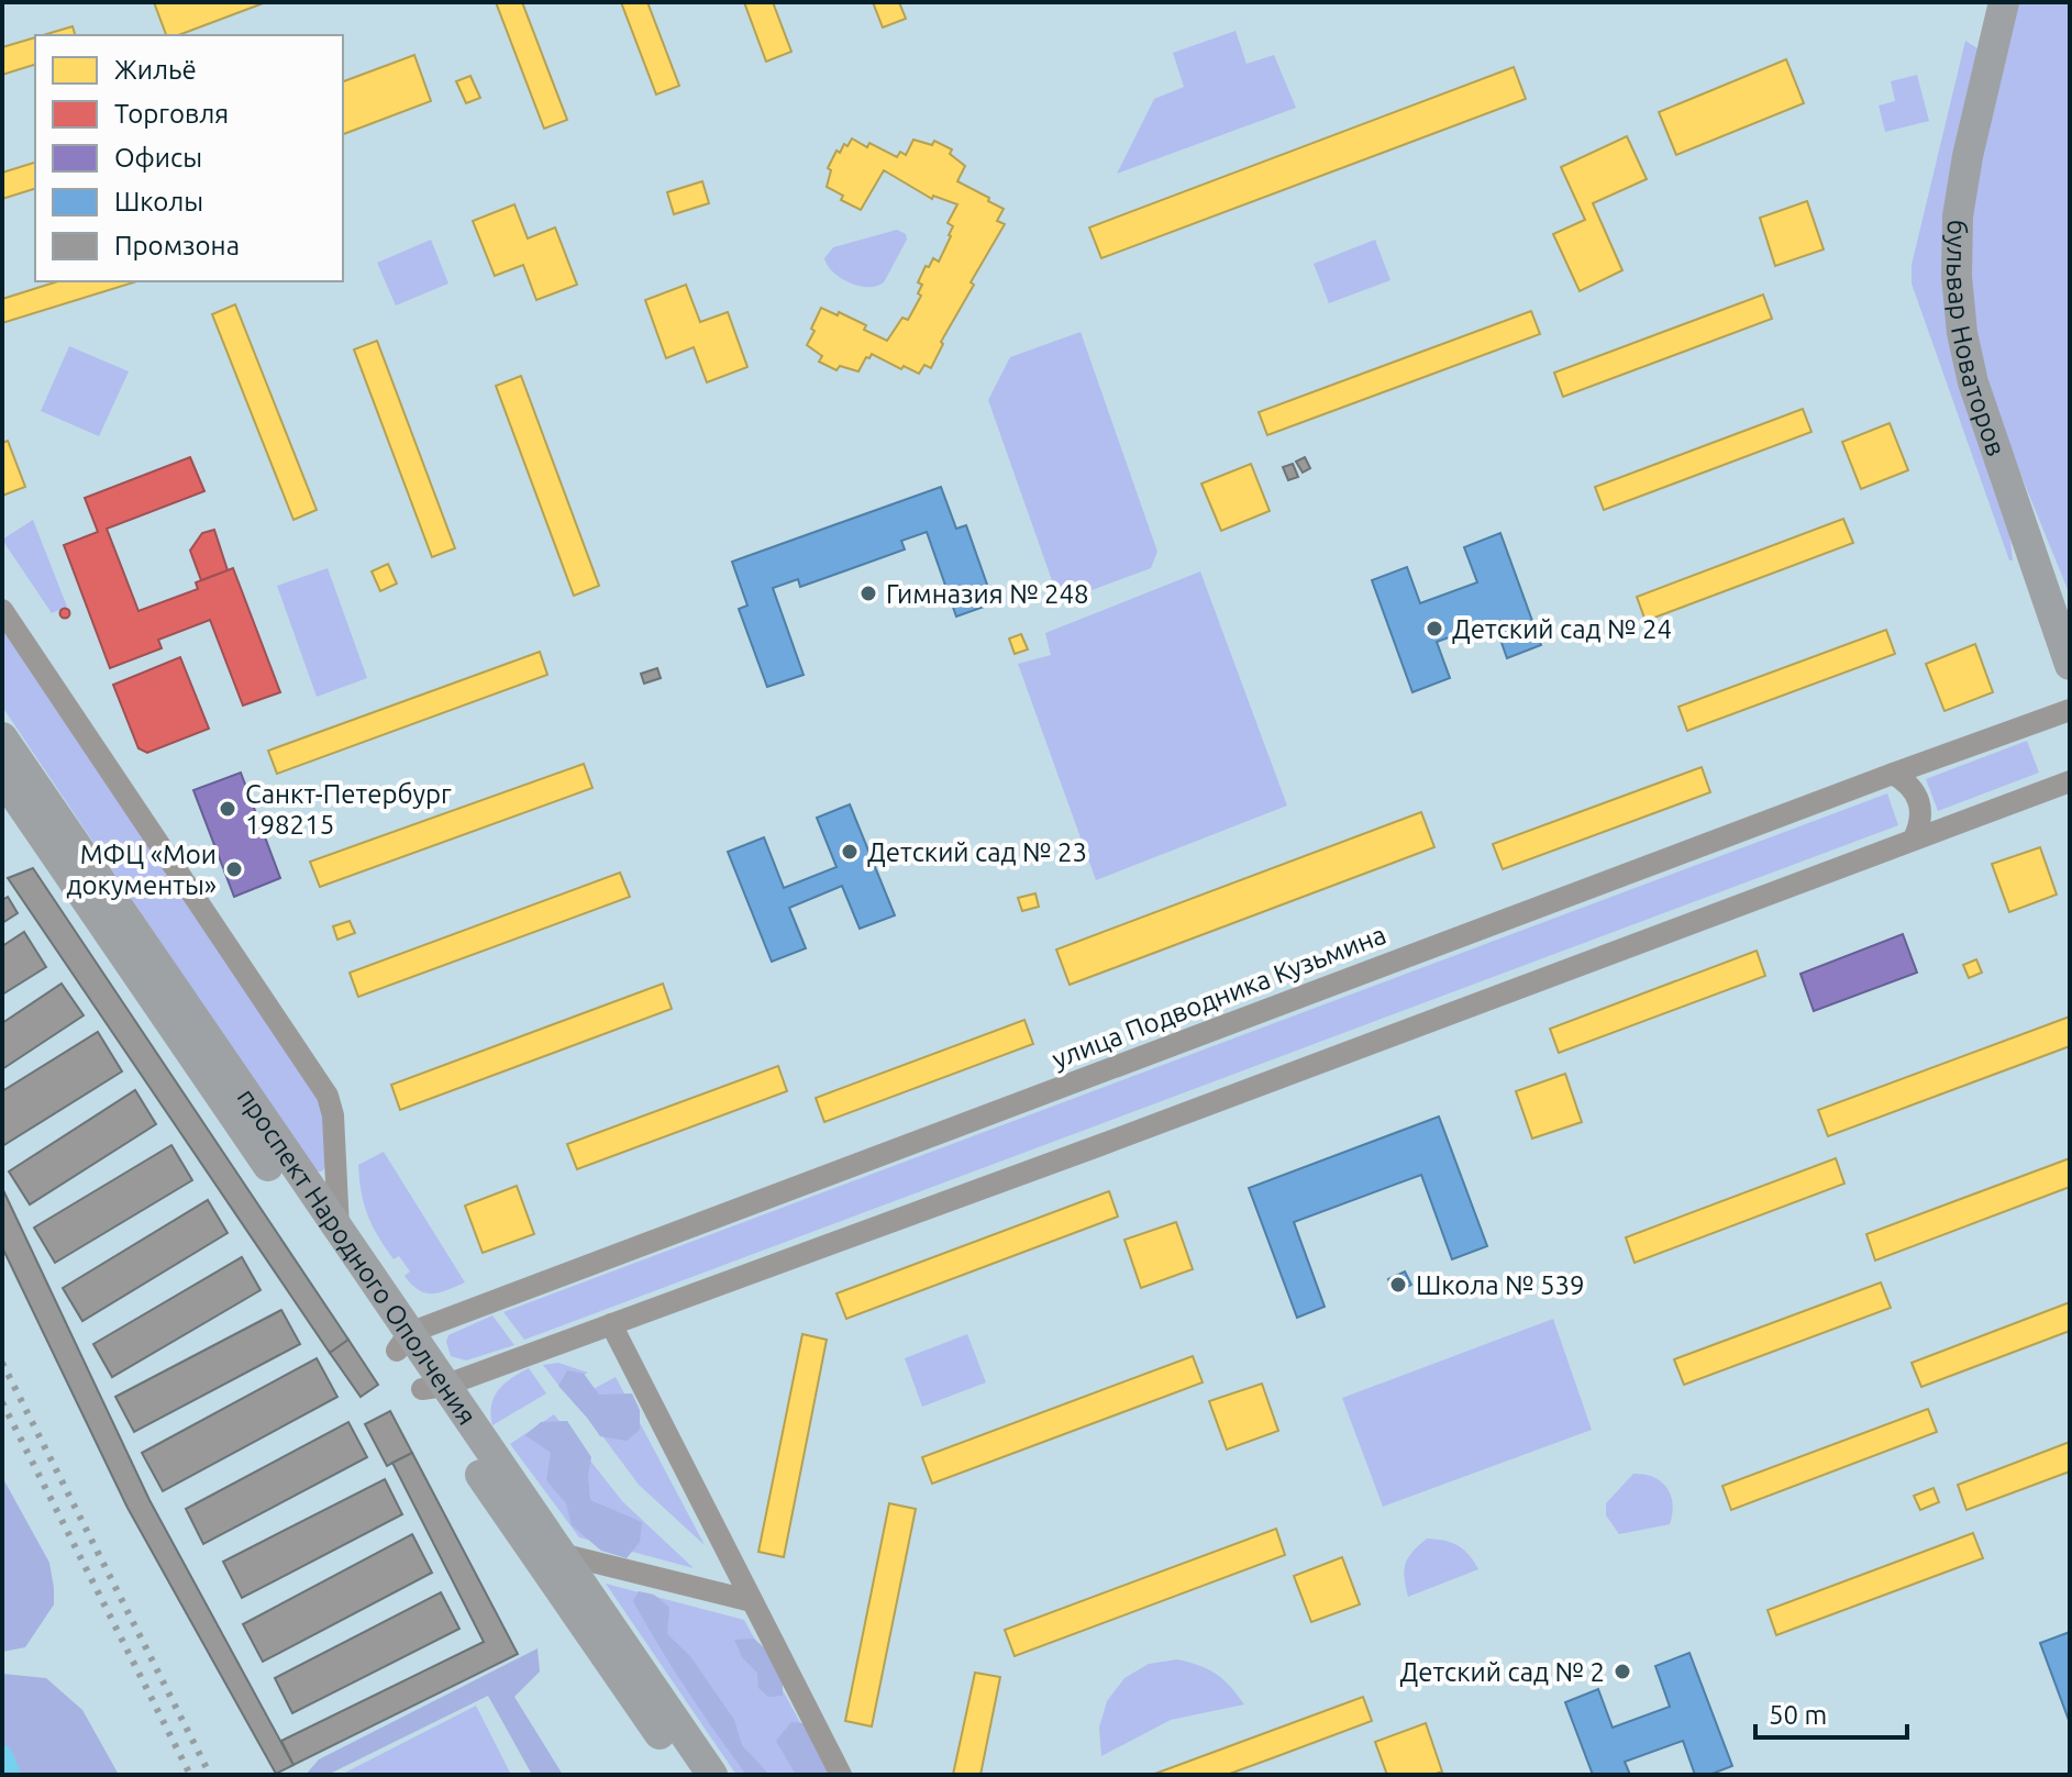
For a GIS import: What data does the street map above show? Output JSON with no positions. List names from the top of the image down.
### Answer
{
  "streets": {
    "main road": ["бульвар Новаторов", "проспект Народного Ополчения"],
    "street": ["улица Подводника Кузьмина"]
  },
  "crossings": [
    ["улица Подводника Кузьмина", "проспект Народного Ополчения"]
  ],
  "places": [
    "Гимназия № 248",
    "Детский сад № 24",
    "Санкт-Петербург 198215",
    "Детский сад № 23",
    "МФЦ «Мои документы»",
    "Школа № 539",
    "Детский сад № 2"
  ],
  "legend": [
    "Жильё",
    "Торговля",
    "Офисы",
    "Школы",
    "Промзона"
  ],
  "scale_bar": "50 m"
}
